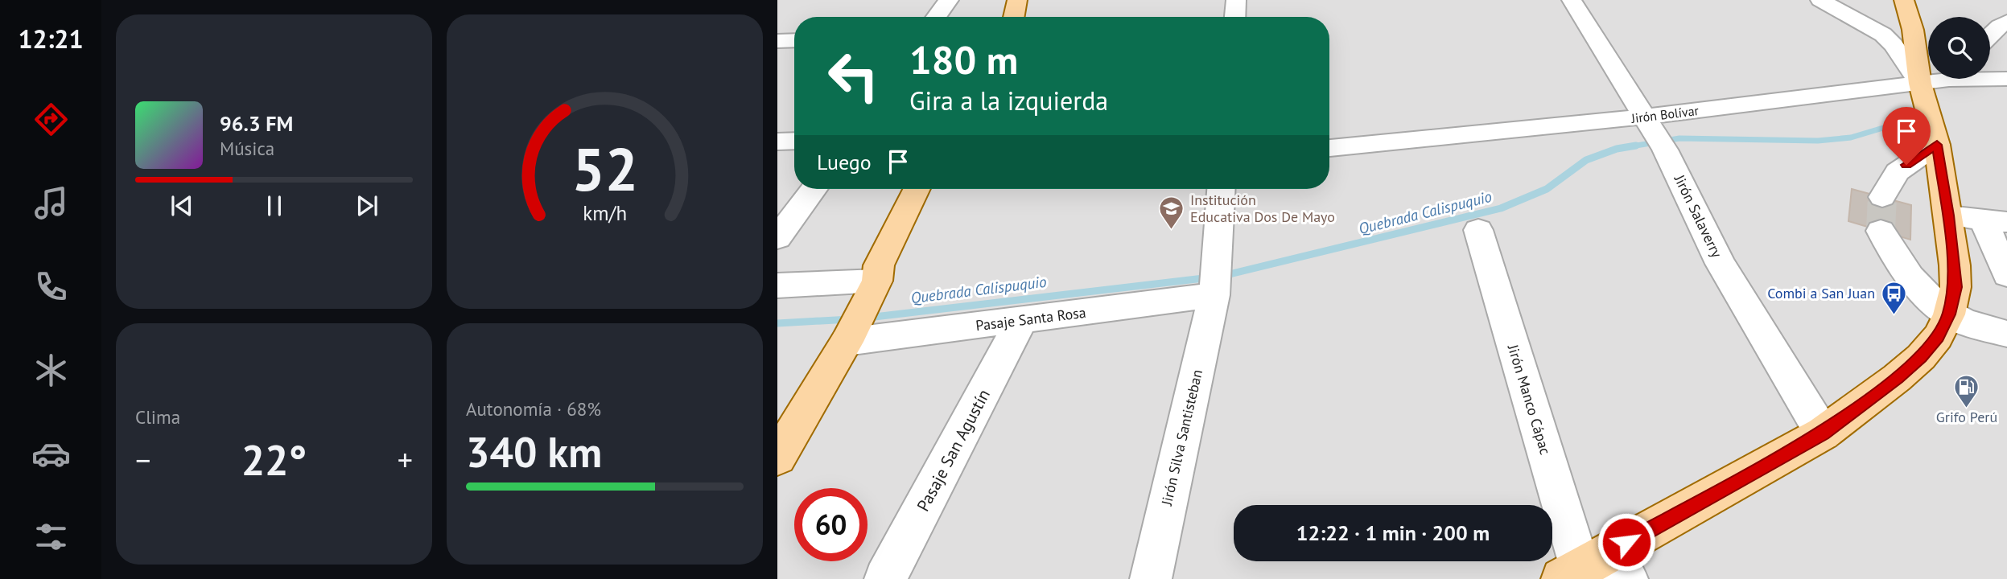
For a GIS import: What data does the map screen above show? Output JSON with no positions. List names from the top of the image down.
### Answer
{
  "streets": {
    "street": [
      "Jirón Bolívar",
      "Jirón Salaverry",
      "Pasaje Santa Rosa",
      "Jirón Manco Cápac",
      "Jirón Silva Santisteban",
      "Pasaje San Agustín"
    ]
  },
  "crossings": [
    ["Jirón Bolívar", "Jirón Salaverry"],
    ["Pasaje Santa Rosa", "Jirón Silva Santisteban"],
    ["Pasaje Santa Rosa", "Pasaje San Agustín"]
  ],
  "water": ["Quebrada Calispuquio"],
  "places": {
    "school or university": ["Institución Educativa Dos De Mayo"],
    "bus stop": ["Combi a San Juan"],
    "fuel station": ["Grifo Perú"]
  },
  "page": {
    "tabs": "12:21",
    "turn": ["180 m", "Gira a la izquierda"],
    "song": ["96.3 FM", "Música"],
    "then": "Luego",
    "tile": [
      "Clima",
      ["Autonomía · 68%", "340 km"]
    ],
    "heat": ["−", "22°", "+"],
    "limit": "60",
    "trip": "12:22 · 1 min · 200 m",
    "gauge": ["52", "km/h"]
  }
}
